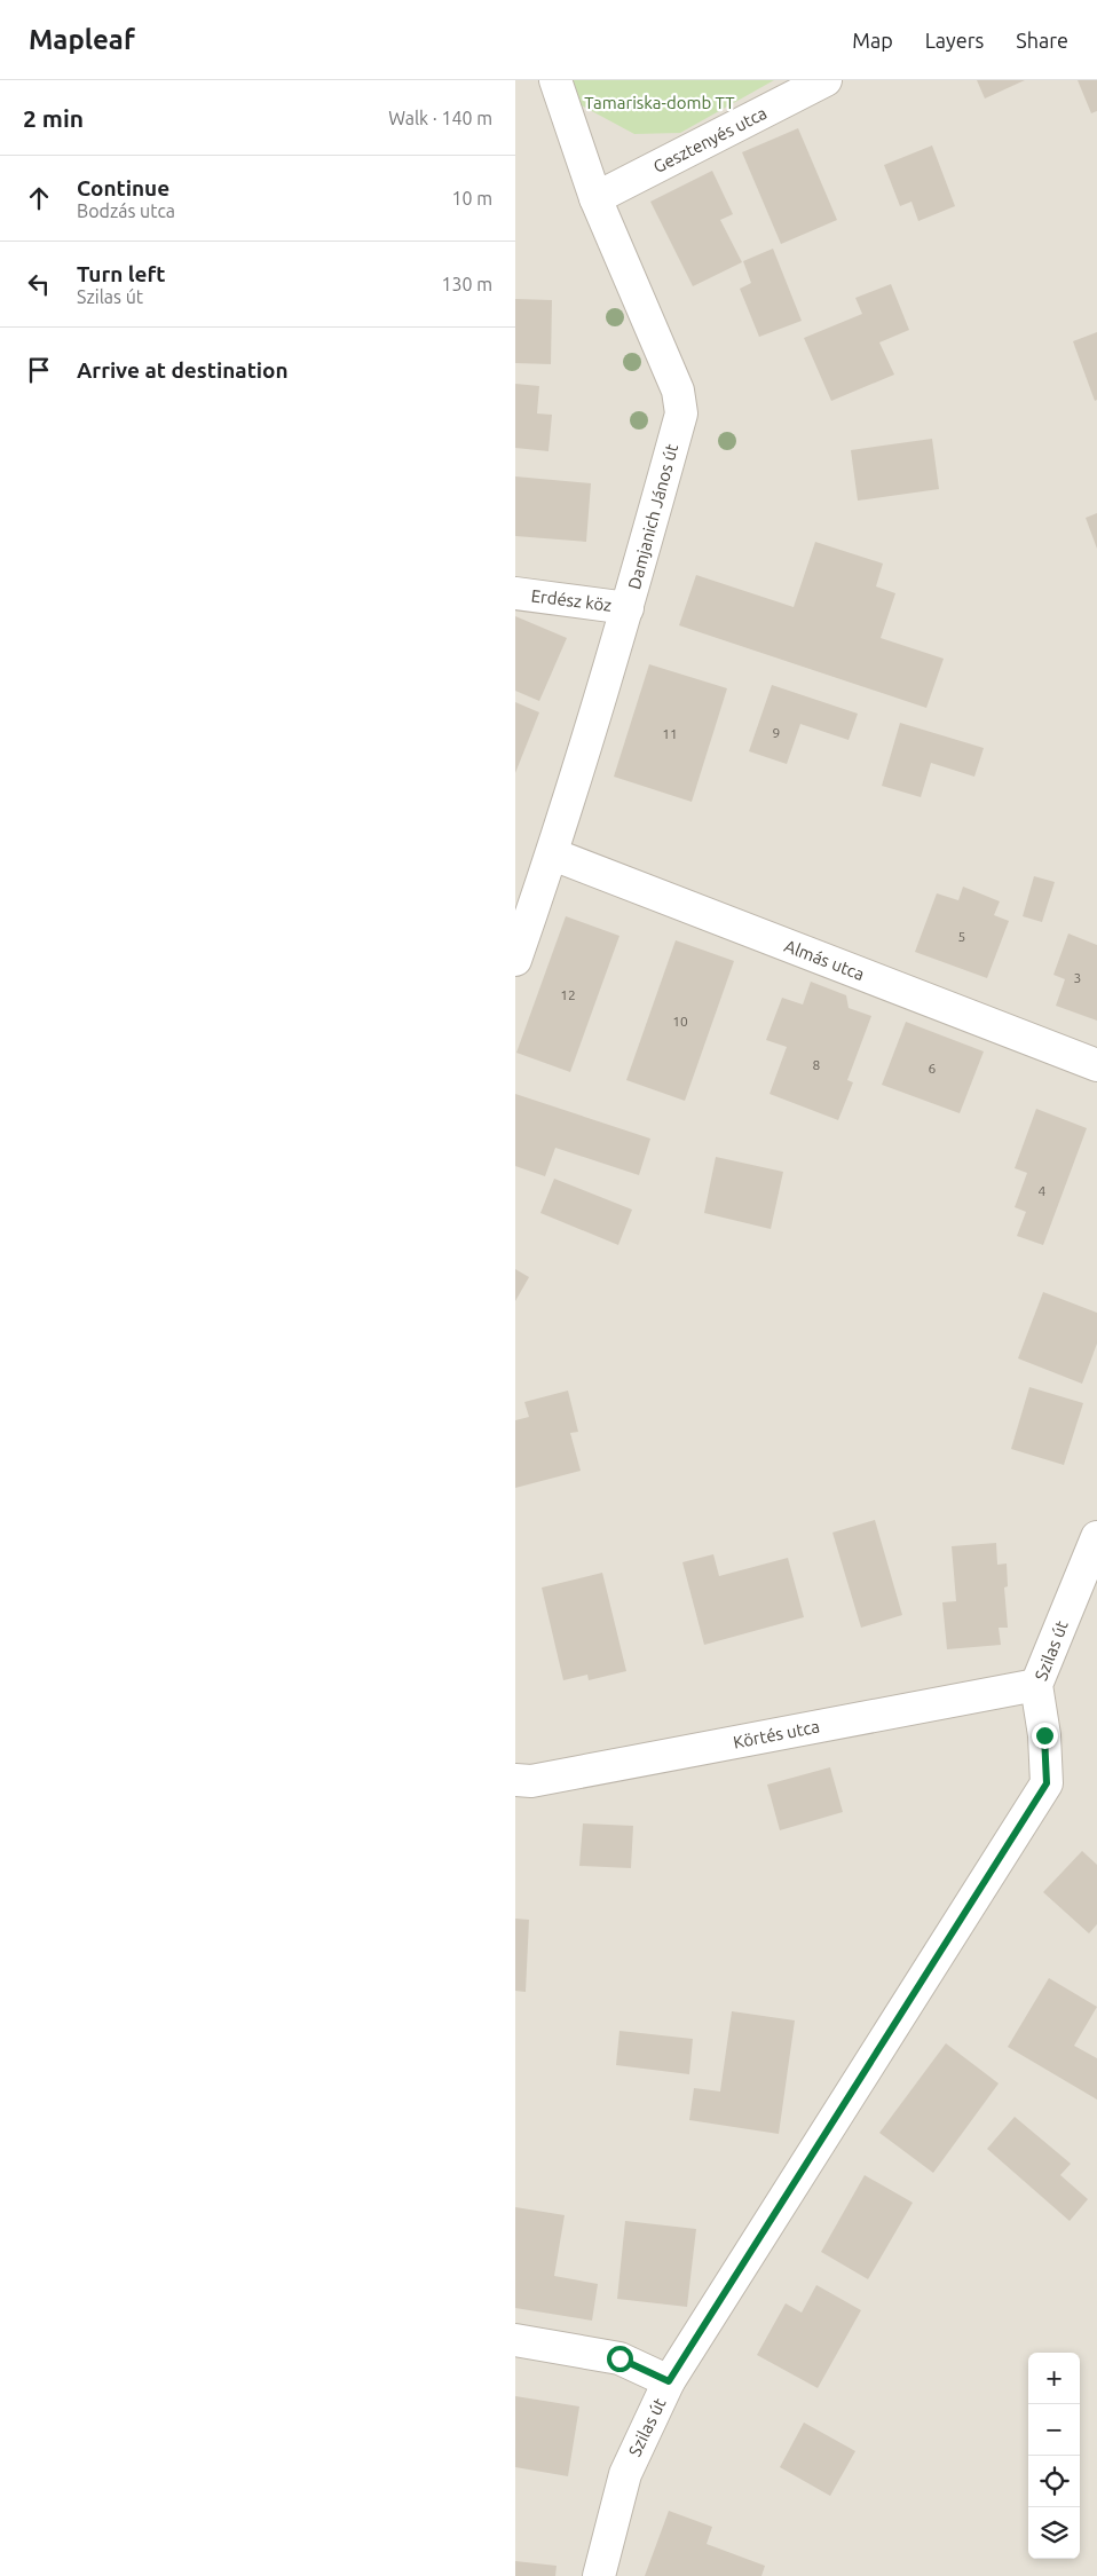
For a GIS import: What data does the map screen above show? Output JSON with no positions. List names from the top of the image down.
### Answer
{
  "streets": {
    "street": [
      "Gesztenyés utca",
      "Damjanich János út",
      "Erdész köz",
      "Almás utca",
      "Szilas út",
      "Körtés utca"
    ]
  },
  "crossings": [
    ["Gesztenyés utca", "Damjanich János út"],
    ["Damjanich János út", "Erdész köz"],
    ["Damjanich János út", "Almás utca"],
    ["Szilas út", "Körtés utca"]
  ],
  "parks": ["Tamariska-domb TT"],
  "house_numbers": [
    "9",
    "11",
    "5",
    "3",
    "12",
    "10",
    "8",
    "6",
    "4"
  ],
  "page": {
    "header": "Mapleaf",
    "nav": ["Map", "Layers", "Share"],
    "heading": ["2 min", "Walk · 140 m"],
    "list": [
      ["Continue", "Bodzás utca", "10 m"],
      ["Turn left", "Szilas út", "130 m"],
      "Arrive at destination"
    ],
    "map_buttons": ["+", "−"]
  }
}
